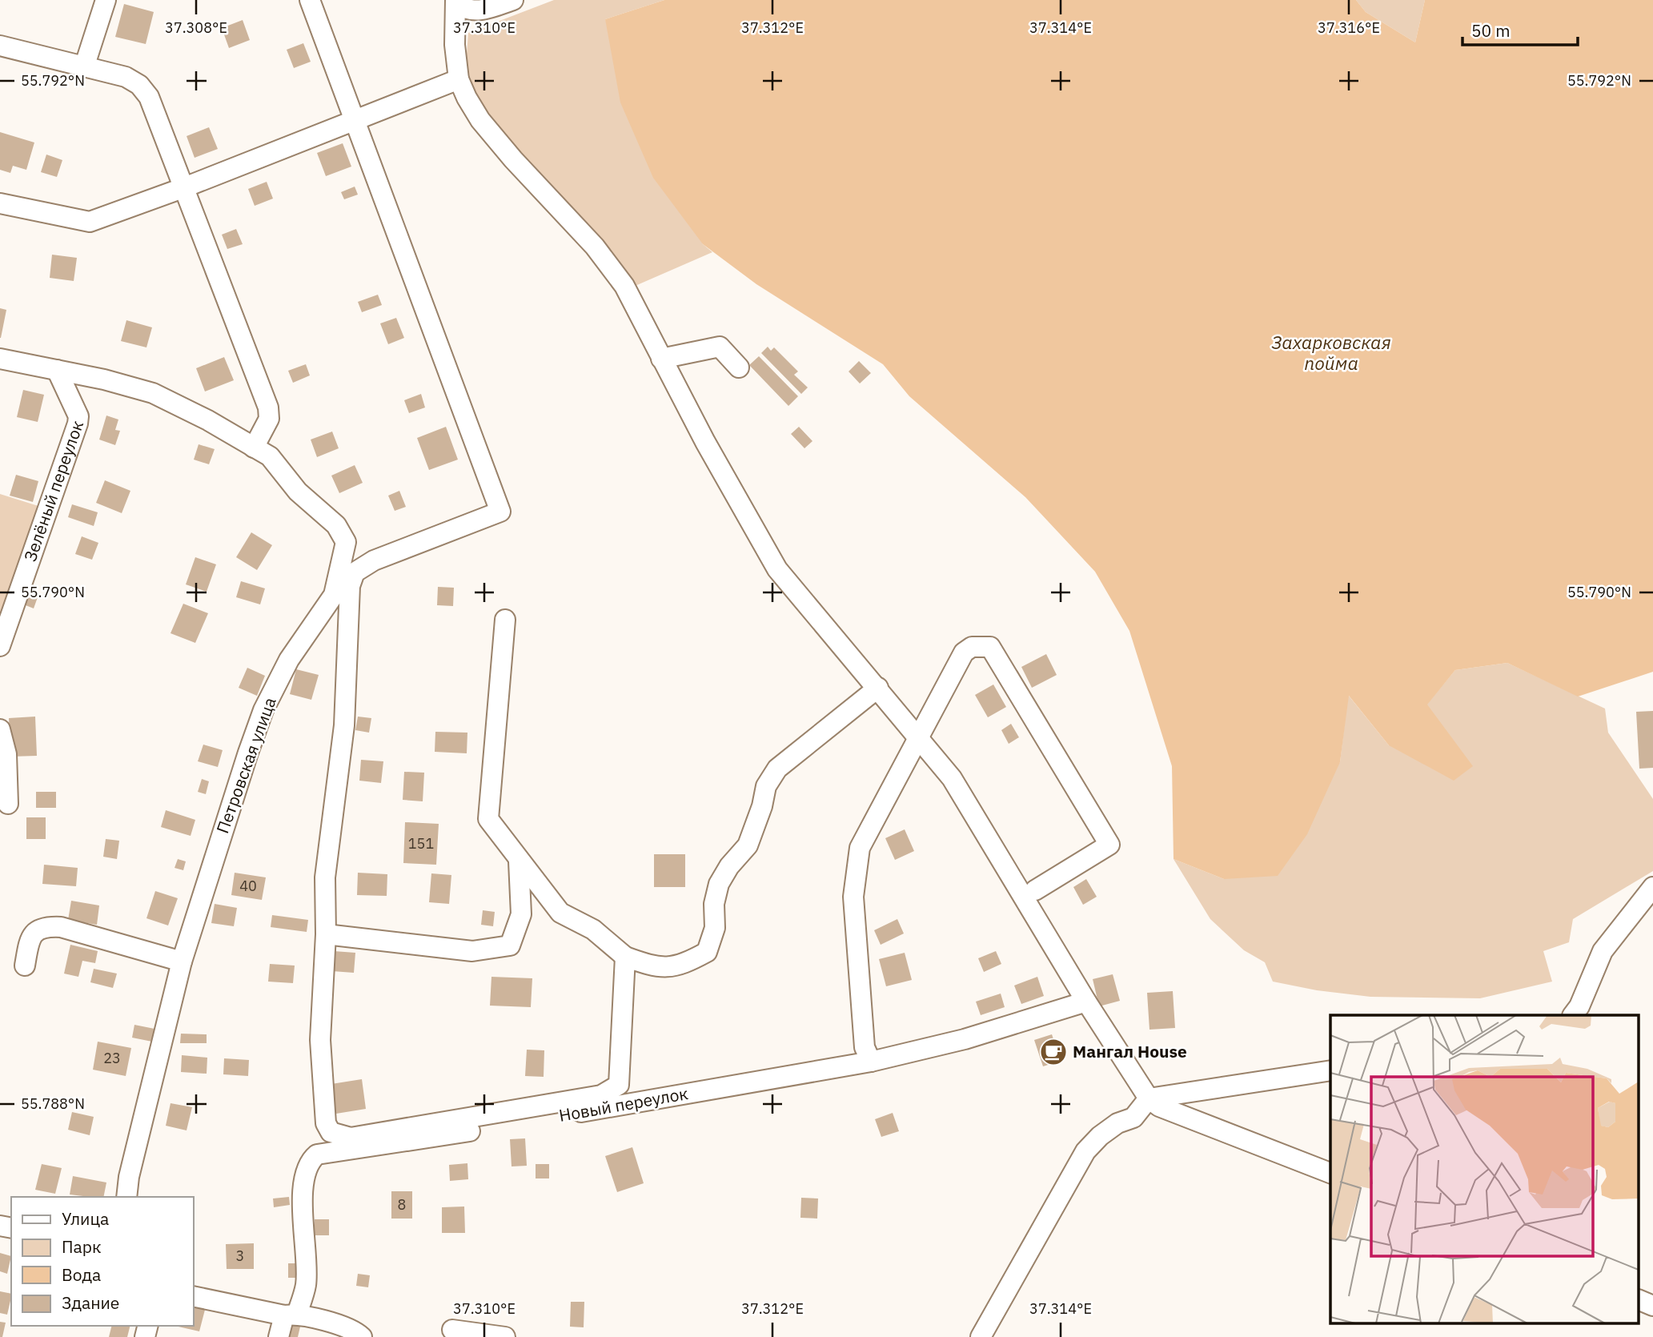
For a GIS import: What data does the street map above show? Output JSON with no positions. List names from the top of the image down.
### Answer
{
  "streets": {
    "street": ["Зелёный переулок", "Петровская улица", "Новый переулок"]
  },
  "water": ["Захарковская пойма"],
  "places": {
    "cafe": ["Мангал House"]
  },
  "house_numbers": [
    "151",
    "40",
    "23",
    "8",
    "3"
  ],
  "legend": [
    "Улица",
    "Парк",
    "Вода",
    "Здание"
  ],
  "scale_bar": "50 m",
  "coordinates": [
    "37.308°E",
    "37.310°E",
    "37.312°E",
    "37.314°E",
    "37.316°E",
    "55.792°N",
    "55.790°N",
    "55.788°N"
  ]
}
